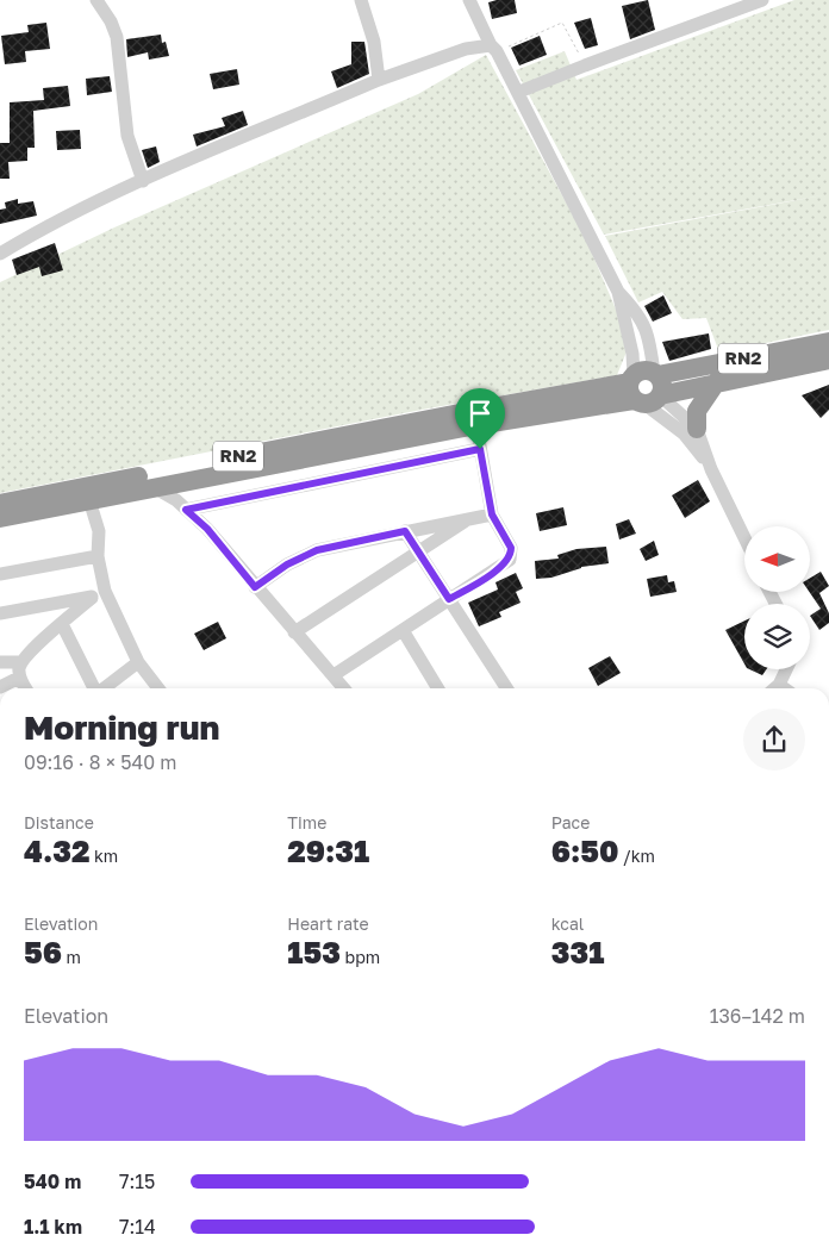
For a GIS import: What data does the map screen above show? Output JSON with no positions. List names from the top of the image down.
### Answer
{
  "streets": {
    "highway": ["RN2"]
  },
  "north": "left",
  "page": {
    "heading": ["Morning run", "09:16 · 8 × 540 m"],
    "stats": [
      ["Distance", "4.32 km"],
      ["Time", "29:31"],
      ["Pace", "6:50 /km"],
      ["Elevation", "56 m"],
      ["Heart rate", "153 bpm"],
      ["kcal", "331"]
    ],
    "chart": ["Elevation", "136–142 m"],
    "list": [
      {
        "name": "540 m",
        "note": "7:15"
      },
      {
        "name": "1.1 km",
        "note": "7:14"
      }
    ]
  }
}
